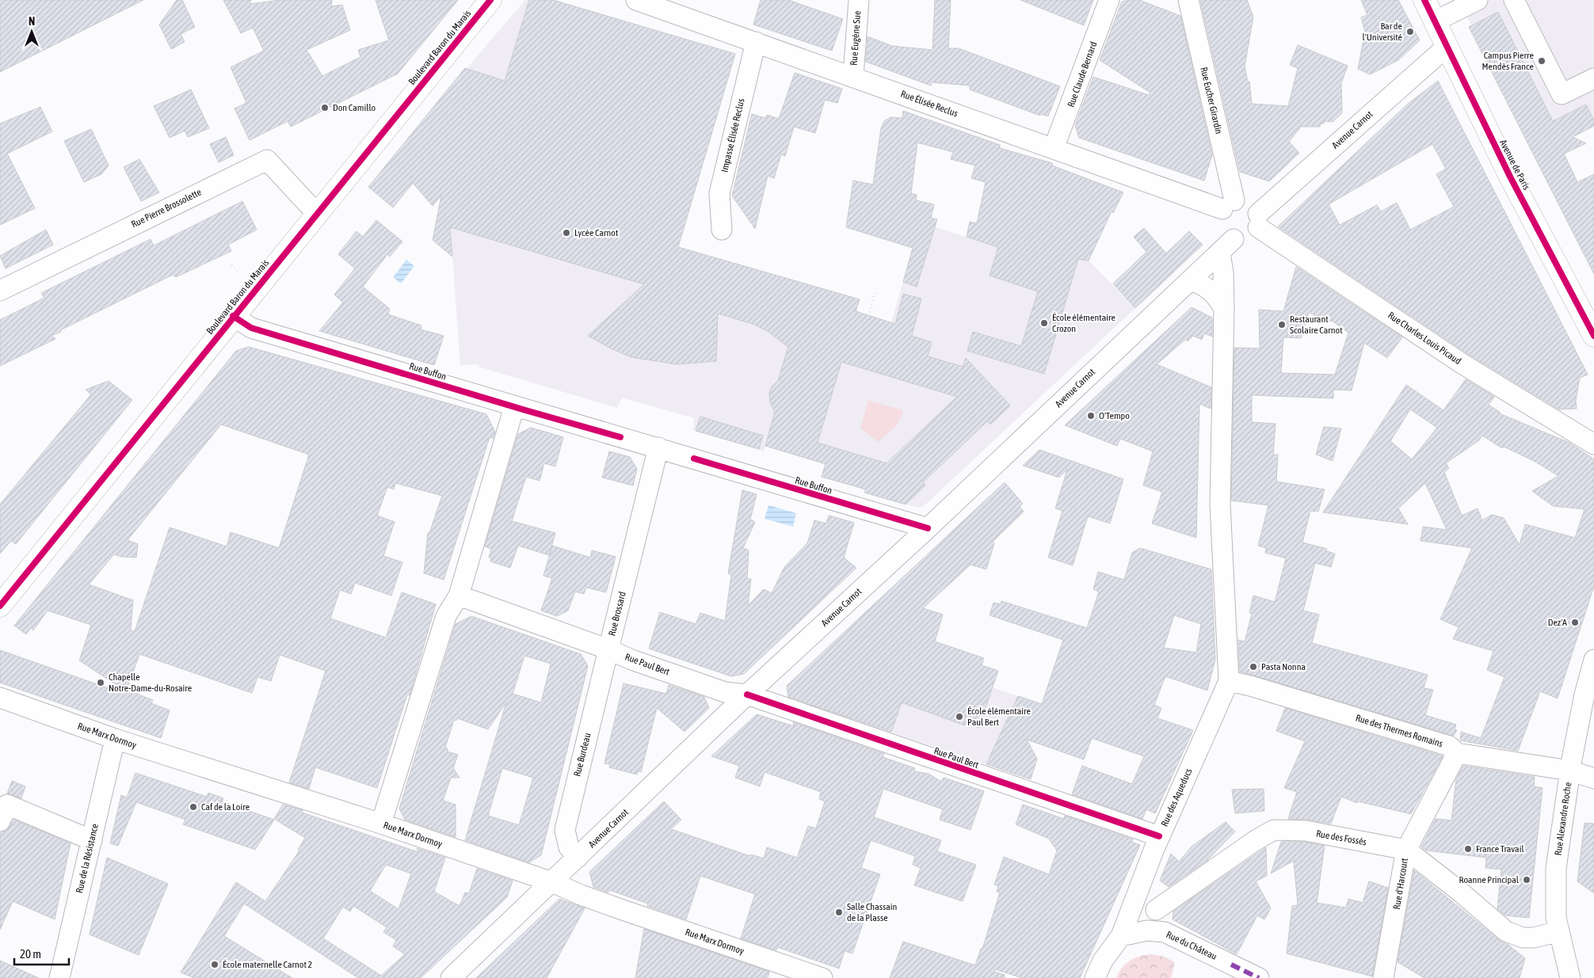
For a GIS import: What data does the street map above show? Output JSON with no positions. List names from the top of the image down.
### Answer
{
  "streets": {
    "main road": ["Boulevard Baron du Marais", "Avenue de Paris"],
    "street": [
      "Rue Eugène Sue",
      "Rue Claude Bernard",
      "Rue Eucher Girardin",
      "Rue Élisée Reclus",
      "Avenue Carnot",
      "Impasse Élisée Reclus",
      "Rue Pierre Brossolette",
      "Rue Charles Louis Picaud",
      "Rue Buffon",
      "Rue Brossard",
      "Rue Paul Bert",
      "Rue des Thermes Romains",
      "Rue Marx Dormoy",
      "Rue Burdeau",
      "Rue des Aqueducs",
      "Rue Alexandre Roche",
      "Rue des Fossés",
      "Rue de la Résistance",
      "Rue d'Harcourt",
      "Rue du Château"
    ]
  },
  "crossings": [
    ["Rue Eugène Sue", "Rue Élisée Reclus"],
    ["Boulevard Baron du Marais", "Rue Pierre Brossolette"],
    ["Boulevard Baron du Marais", "Rue Buffon"],
    ["Rue Claude Bernard", "Rue Élisée Reclus"],
    ["Rue Eucher Girardin", "Rue Élisée Reclus"],
    ["Rue Eucher Girardin", "Avenue Carnot"],
    ["Rue Eucher Girardin", "Rue Charles Louis Picaud"],
    ["Rue Élisée Reclus", "Avenue Carnot"],
    ["Rue Élisée Reclus", "Impasse Élisée Reclus"],
    ["Rue Élisée Reclus", "Rue Charles Louis Picaud"],
    ["Avenue Carnot", "Avenue de Paris"],
    ["Avenue Carnot", "Rue Charles Louis Picaud"],
    ["Avenue Carnot", "Rue Buffon"],
    ["Avenue Carnot", "Rue Paul Bert"],
    ["Avenue Carnot", "Rue Marx Dormoy"],
    ["Avenue Carnot", "Rue Burdeau"],
    ["Rue Buffon", "Rue Brossard"],
    ["Rue Brossard", "Rue Paul Bert"],
    ["Rue Brossard", "Rue Burdeau"],
    ["Rue Paul Bert", "Rue Burdeau"],
    ["Rue Paul Bert", "Rue des Aqueducs"],
    ["Rue des Thermes Romains", "Rue des Aqueducs"],
    ["Rue des Thermes Romains", "Rue Alexandre Roche"],
    ["Rue des Thermes Romains", "Rue d'Harcourt"],
    ["Rue Marx Dormoy", "Rue de la Résistance"],
    ["Rue des Aqueducs", "Rue du Château"],
    ["Rue Alexandre Roche", "Rue des Fossés"],
    ["Rue des Fossés", "Rue d'Harcourt"]
  ],
  "places": [
    "Bar de l'Université",
    "Campus Pierre Mendès France",
    "Don Camillo",
    "Lycée Carnot",
    "École élémentaire Crozon",
    "Restaurant Scolaire Carnot",
    "O'Tempo",
    "Dez'A",
    "Pasta Nonna",
    "Chapelle Notre-Dame-du-Rosaire",
    "École élémentaire Paul Bert",
    "Caf de la Loire",
    "France Travail",
    "Roanne Principal",
    "Salle Chassain de la Plasse",
    "École maternelle Carnot 2"
  ],
  "scale_bar": "20 m",
  "north": "top"
}
